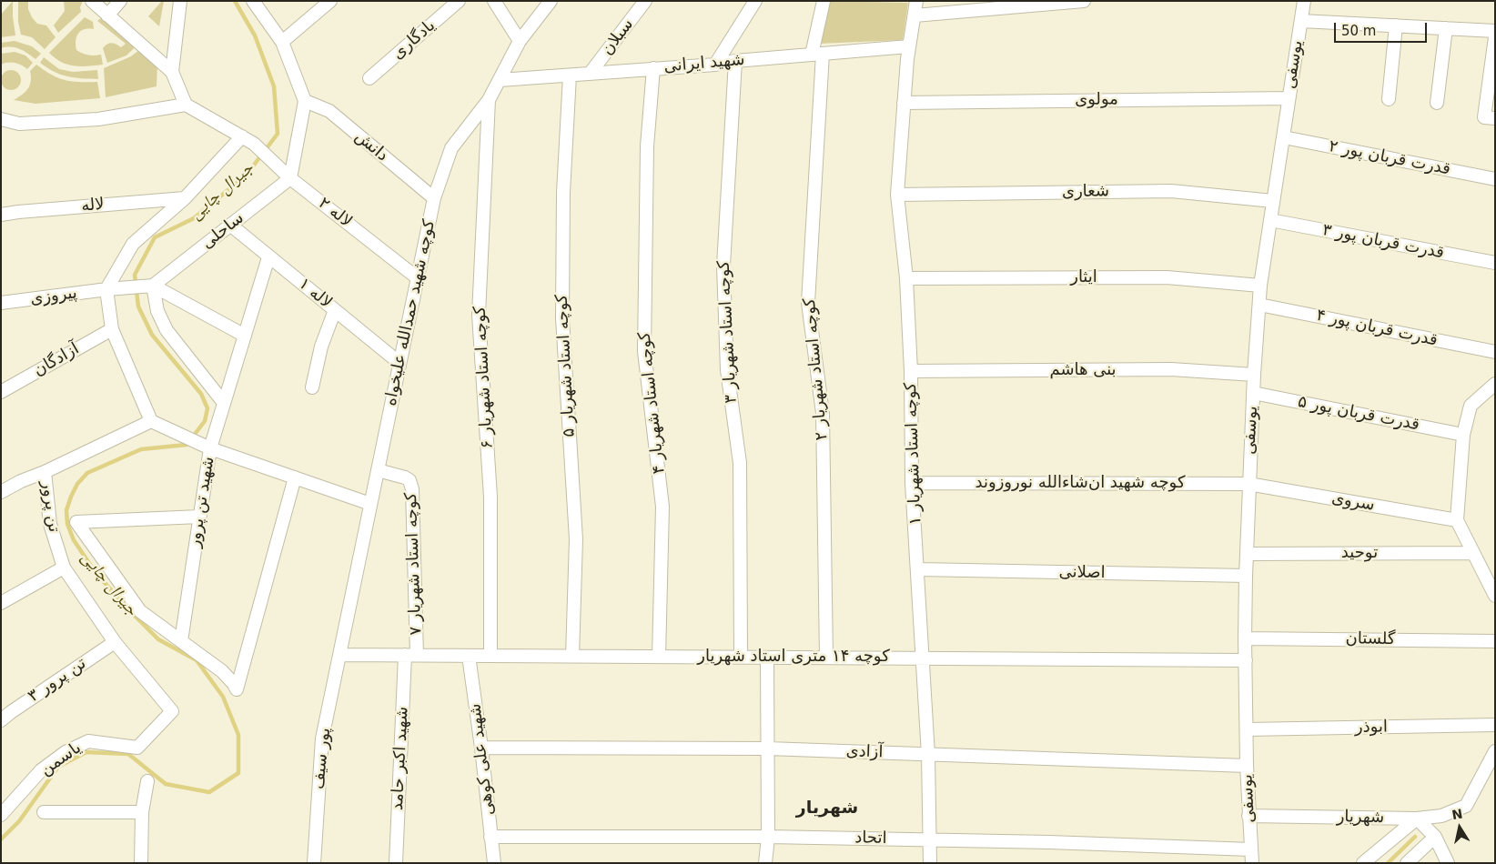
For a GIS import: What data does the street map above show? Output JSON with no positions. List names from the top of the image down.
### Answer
{
  "streets": {
    "street": [
      "سبلان",
      "یادگاری",
      "شهید ایرانی",
      "یوسفی",
      "مولوی",
      "دانش",
      "قدرت قربان پور ۲",
      "شعاری",
      "لاله",
      "لاله ۲",
      "ساحلی",
      "قدرت قربان پور ۳",
      "ایثار",
      "لاله ۱",
      "پیروزی",
      "کوچه شهید حمدالله علیخواه",
      "قدرت قربان پور ۴",
      "کوچه استاد شهریار ۳",
      "آزادگان",
      "کوچه استاد شهریار ۵",
      "کوچه استاد شهریار ۲",
      "بنی هاشم",
      "کوچه استاد شهریار ۶",
      "کوچه استاد شهریار ۴",
      "قدرت قربان پور ۵",
      "کوچه استاد شهریار ۱",
      "کوچه شهید ان‌شاءالله نوروزوند",
      "شهید تن پرور",
      "سروی",
      "تن پرور",
      "توحید",
      "کوچه استاد شهریار ۷",
      "اصلانی",
      "گلستان",
      "کوچه ۱۴ متری استاد شهریار",
      "تن پرور ۳",
      "ابوذر",
      "آزادی",
      "پور سیف",
      "شهید اکبر حامد",
      "یاسمن",
      "شهید علی کوهی",
      "شهریار",
      "اتحاد"
    ]
  },
  "crossings": [
    ["سبلان", "شهید ایرانی"],
    ["شهید ایرانی", "کوچه شهید حمدالله علیخواه"],
    ["شهید ایرانی", "کوچه استاد شهریار ۳"],
    ["شهید ایرانی", "کوچه استاد شهریار ۵"],
    ["شهید ایرانی", "کوچه استاد شهریار ۲"],
    ["شهید ایرانی", "کوچه استاد شهریار ۴"],
    ["شهید ایرانی", "کوچه استاد شهریار ۱"],
    ["یوسفی", "مولوی"],
    ["یوسفی", "قدرت قربان پور ۲"],
    ["یوسفی", "شعاری"],
    ["یوسفی", "قدرت قربان پور ۳"],
    ["یوسفی", "ایثار"],
    ["یوسفی", "قدرت قربان پور ۴"],
    ["یوسفی", "بنی هاشم"],
    ["یوسفی", "قدرت قربان پور ۵"],
    ["یوسفی", "کوچه شهید ان‌شاءالله نوروزوند"],
    ["یوسفی", "سروی"],
    ["یوسفی", "توحید"],
    ["یوسفی", "اصلانی"],
    ["یوسفی", "گلستان"],
    ["یوسفی", "کوچه ۱۴ متری استاد شهریار"],
    ["یوسفی", "ابوذر"],
    ["یوسفی", "آزادی"],
    ["یوسفی", "شهریار"],
    ["یوسفی", "اتحاد"],
    ["مولوی", "کوچه استاد شهریار ۱"],
    ["دانش", "کوچه شهید حمدالله علیخواه"],
    ["شعاری", "کوچه استاد شهریار ۱"],
    ["لاله ۲", "ساحلی"],
    ["لاله ۲", "کوچه شهید حمدالله علیخواه"],
    ["ساحلی", "لاله ۱"],
    ["ساحلی", "پیروزی"],
    ["ایثار", "کوچه استاد شهریار ۱"],
    ["لاله ۱", "کوچه شهید حمدالله علیخواه"],
    ["کوچه شهید حمدالله علیخواه", "کوچه استاد شهریار ۶"],
    ["کوچه شهید حمدالله علیخواه", "شهید تن پرور"],
    ["کوچه شهید حمدالله علیخواه", "کوچه استاد شهریار ۷"],
    ["کوچه شهید حمدالله علیخواه", "کوچه ۱۴ متری استاد شهریار"],
    ["کوچه شهید حمدالله علیخواه", "پور سیف"],
    ["کوچه استاد شهریار ۳", "کوچه ۱۴ متری استاد شهریار"],
    ["کوچه استاد شهریار ۵", "کوچه ۱۴ متری استاد شهریار"],
    ["کوچه استاد شهریار ۲", "کوچه ۱۴ متری استاد شهریار"],
    ["بنی هاشم", "کوچه استاد شهریار ۱"],
    ["کوچه استاد شهریار ۶", "کوچه ۱۴ متری استاد شهریار"],
    ["کوچه استاد شهریار ۴", "کوچه ۱۴ متری استاد شهریار"],
    ["کوچه استاد شهریار ۱", "کوچه شهید ان‌شاءالله نوروزوند"],
    ["کوچه استاد شهریار ۱", "اصلانی"],
    ["کوچه استاد شهریار ۱", "کوچه ۱۴ متری استاد شهریار"],
    ["کوچه استاد شهریار ۱", "آزادی"],
    ["کوچه استاد شهریار ۱", "اتحاد"],
    ["کوچه شهید ان‌شاءالله نوروزوند", "سروی"],
    ["تن پرور", "تن پرور ۳"],
    ["تن پرور", "یاسمن"],
    ["کوچه استاد شهریار ۷", "کوچه ۱۴ متری استاد شهریار"],
    ["کوچه استاد شهریار ۷", "شهید اکبر حامد"],
    ["کوچه ۱۴ متری استاد شهریار", "پور سیف"],
    ["کوچه ۱۴ متری استاد شهریار", "شهید اکبر حامد"],
    ["کوچه ۱۴ متری استاد شهریار", "شهید علی کوهی"],
    ["آزادی", "شهید علی کوهی"],
    ["شهید علی کوهی", "اتحاد"]
  ],
  "districts": ["شهریار"],
  "water": ["جیرال چایی"],
  "scale_bar": "50 m",
  "north": "top"
}
